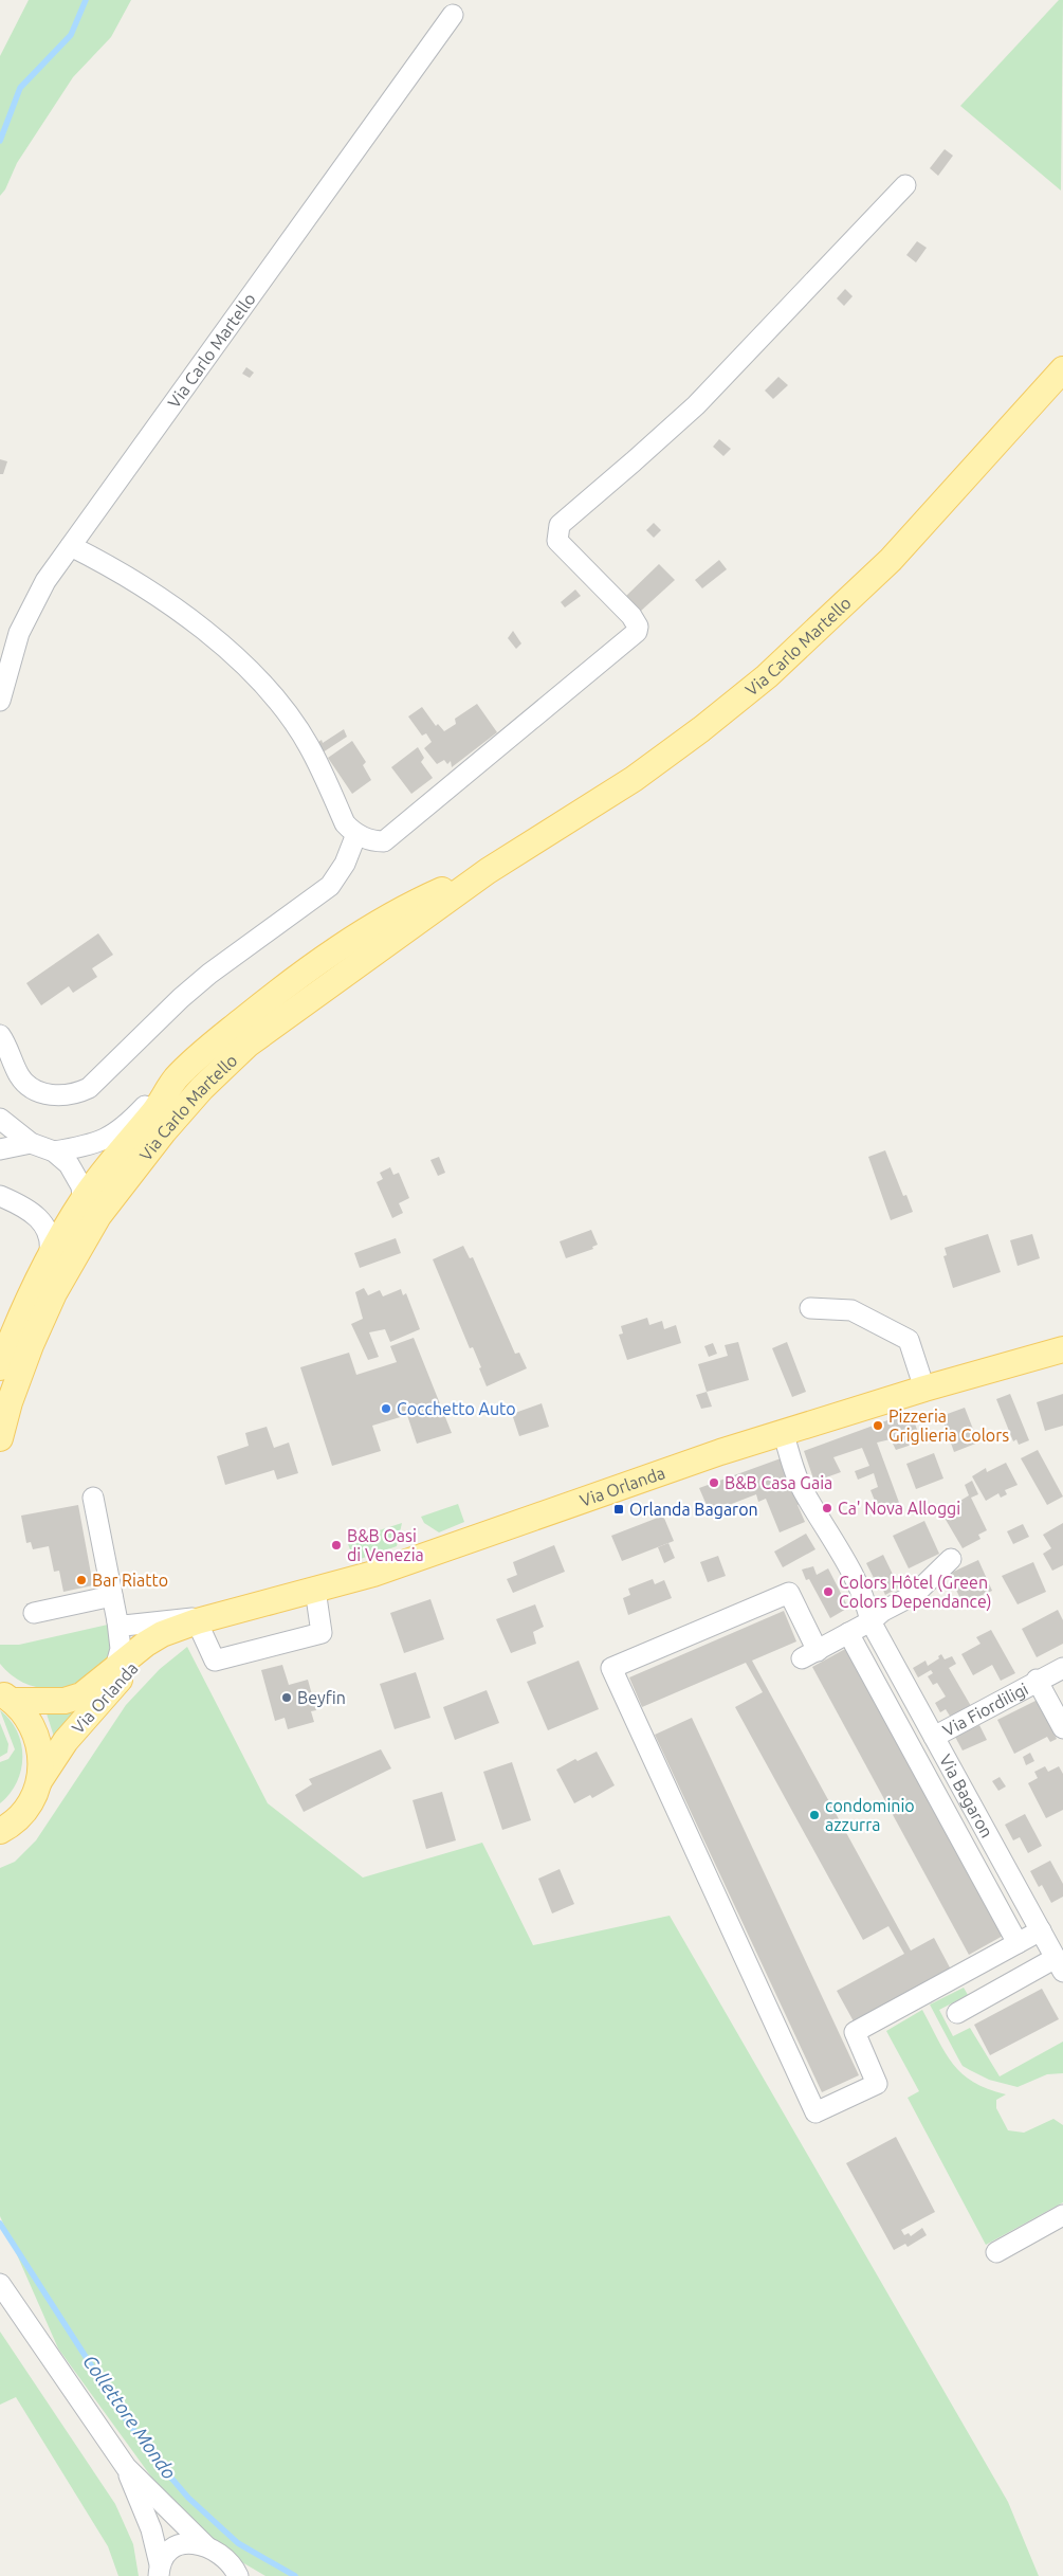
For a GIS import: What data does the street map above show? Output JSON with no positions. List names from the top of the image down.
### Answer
{
  "streets": {
    "main road": ["Via Carlo Martello", "Via Orlanda"],
    "street": ["Via Fiordiligi", "Via Bagaron"]
  },
  "crossings": [
    ["Via Orlanda", "Via Bagaron"],
    ["Via Fiordiligi", "Via Bagaron"]
  ],
  "water": ["Collettore Mondo"],
  "places": {
    "other": [
      "Cocchetto Auto",
      "Pizzeria Griglieria Colors",
      "B&B Casa Gaia",
      "Ca' Nova Alloggi",
      "B&B Oasi di Venezia",
      "Bar Riatto",
      "Colors Hôtel (Green Colors Dependance)",
      "Beyfin",
      "condominio azzurra"
    ],
    "transit": ["Orlanda Bagaron"]
  }
}
